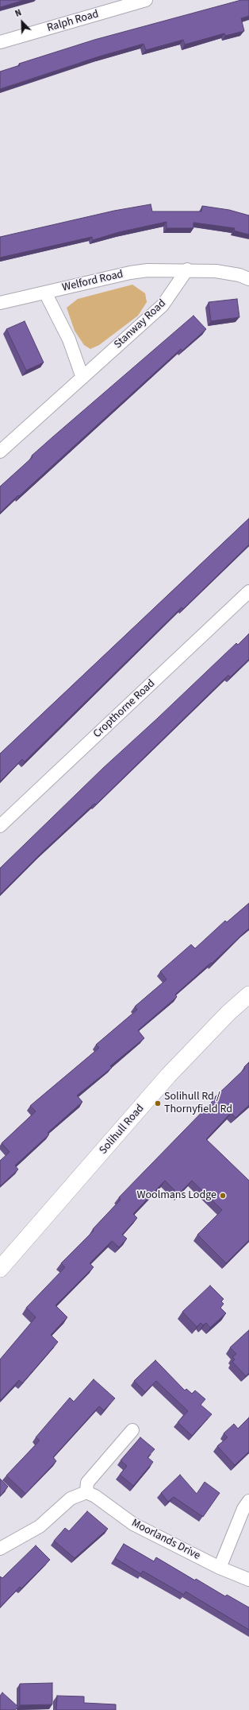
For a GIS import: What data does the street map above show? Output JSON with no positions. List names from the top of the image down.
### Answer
{
  "streets": {
    "street": [
      "Ralph Road",
      "Welford Road",
      "Stanway Road",
      "Cropthorne Road",
      "Solihull Road",
      "Moorlands Drive"
    ]
  },
  "crossings": [
    ["Welford Road", "Stanway Road"]
  ],
  "places": ["Solihull Rd / Thornyfield Rd", "Woolmans Lodge"],
  "north": "top left"
}
